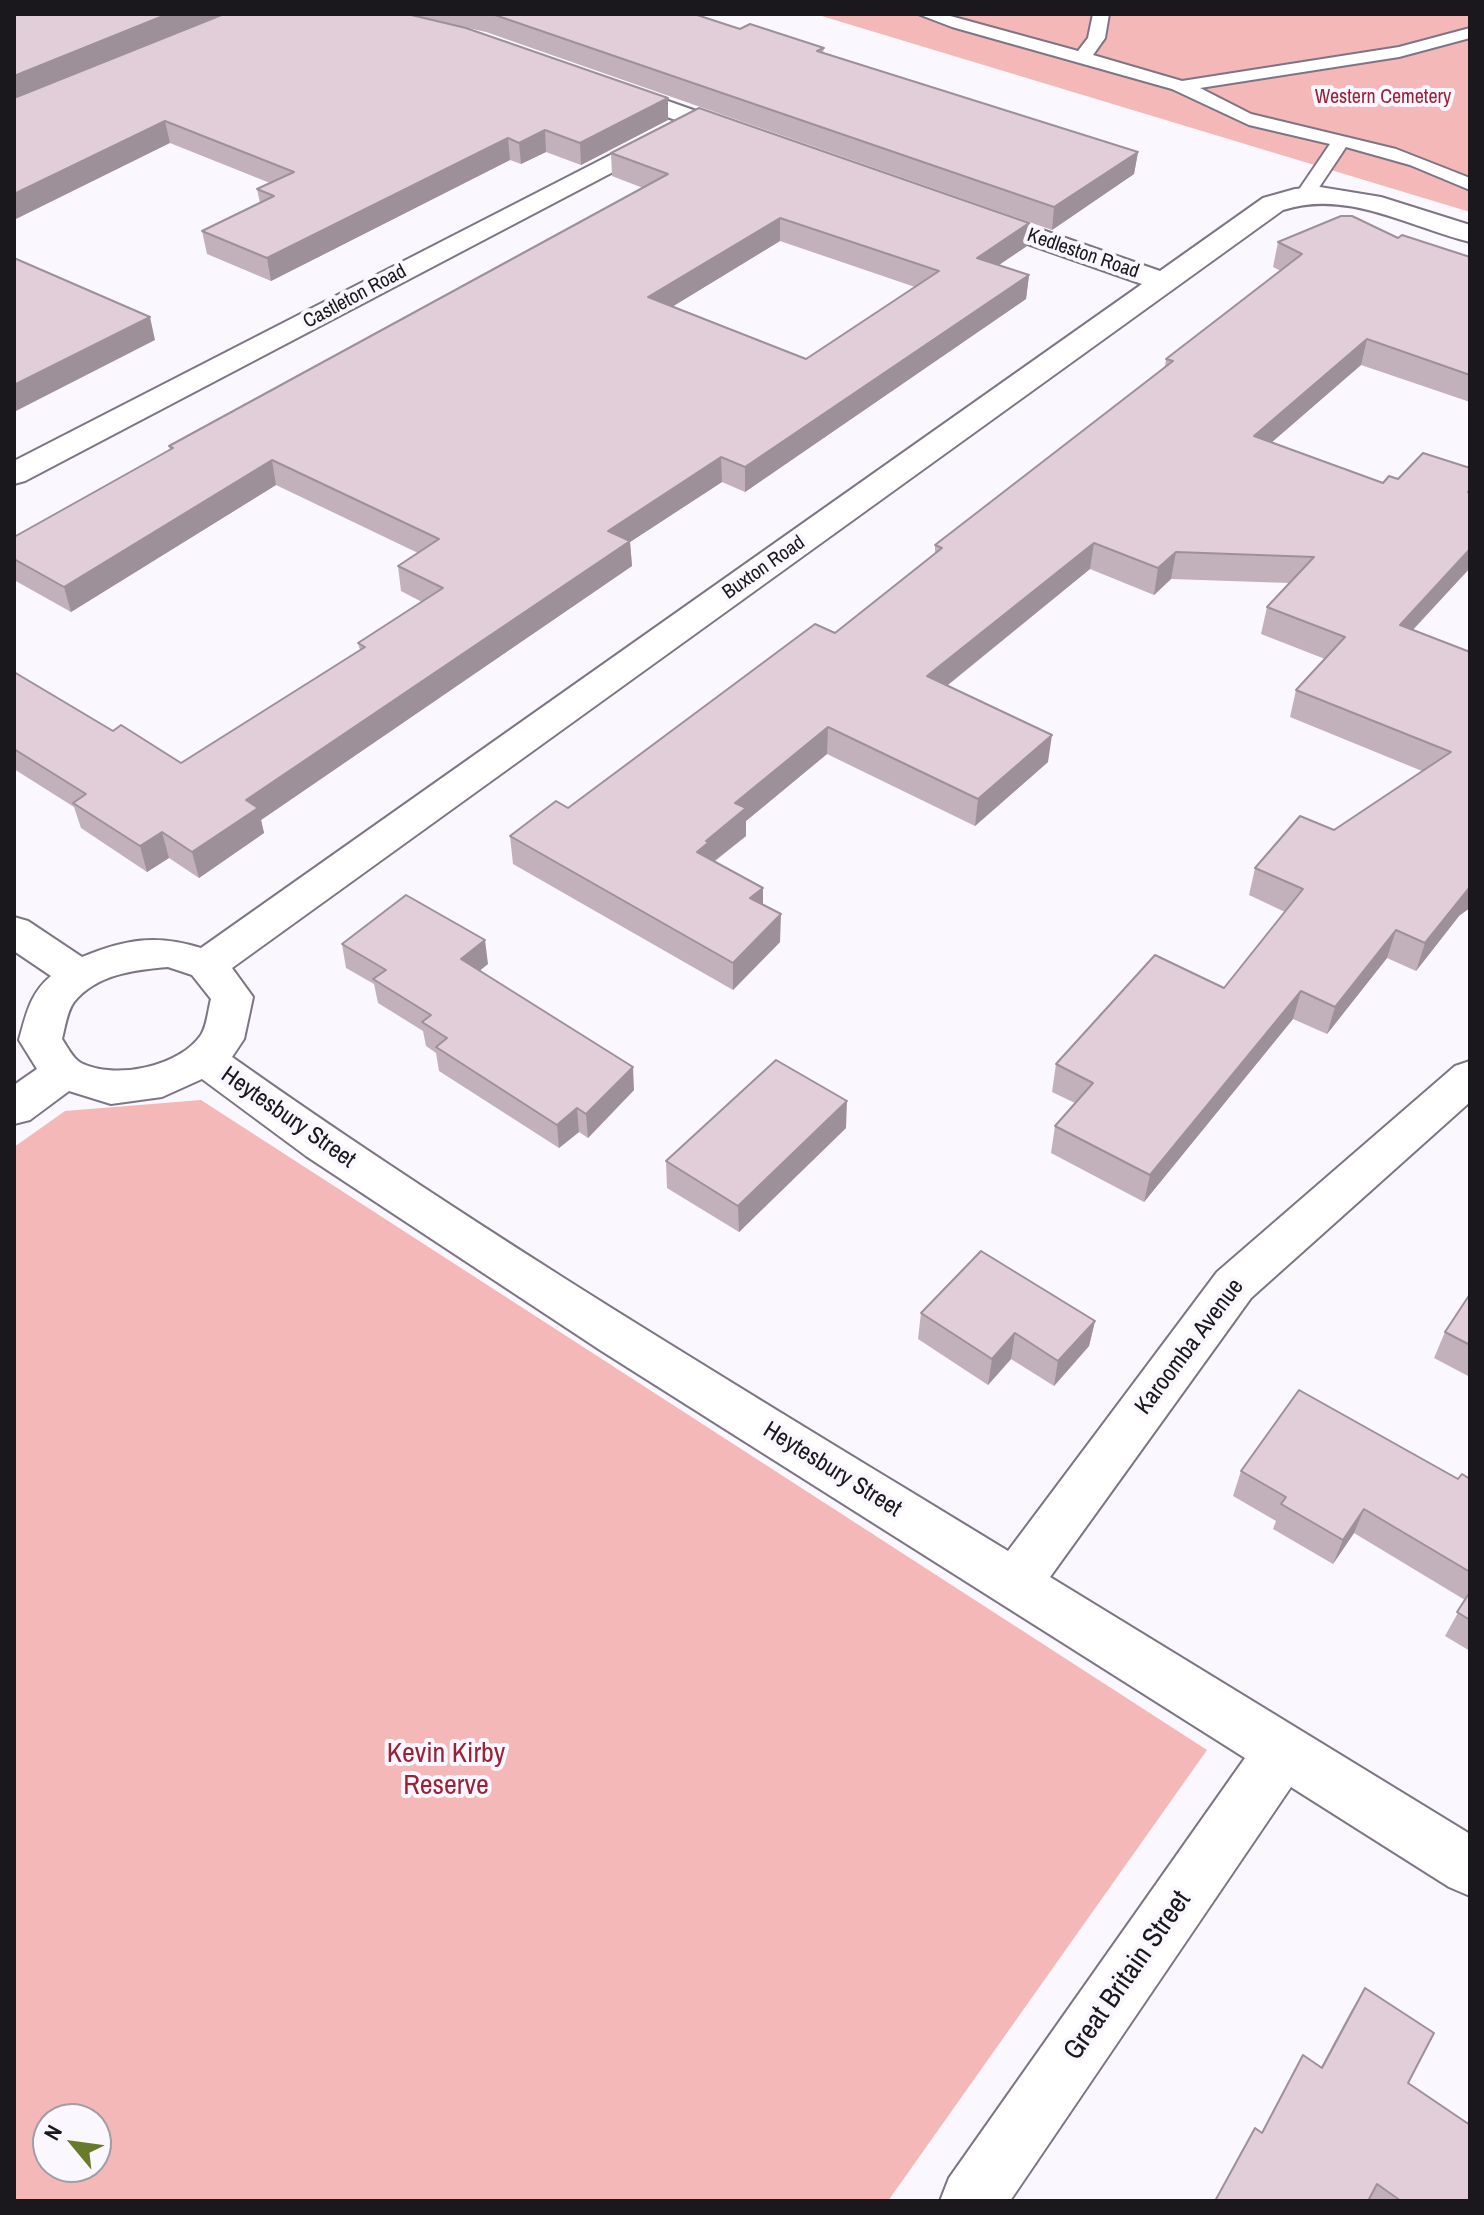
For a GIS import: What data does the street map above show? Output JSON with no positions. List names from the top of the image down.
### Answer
{
  "streets": {
    "street": [
      "Kedleston Road",
      "Castleton Road",
      "Buxton Road",
      "Heytesbury Street",
      "Karoomba Avenue",
      "Great Britain Street"
    ]
  },
  "crossings": [
    ["Kedleston Road", "Buxton Road"],
    ["Buxton Road", "Heytesbury Street"],
    ["Heytesbury Street", "Karoomba Avenue"],
    ["Heytesbury Street", "Great Britain Street"]
  ],
  "parks": ["Western Cemetery", "Kevin Kirby Reserve"],
  "north": "top left"
}
